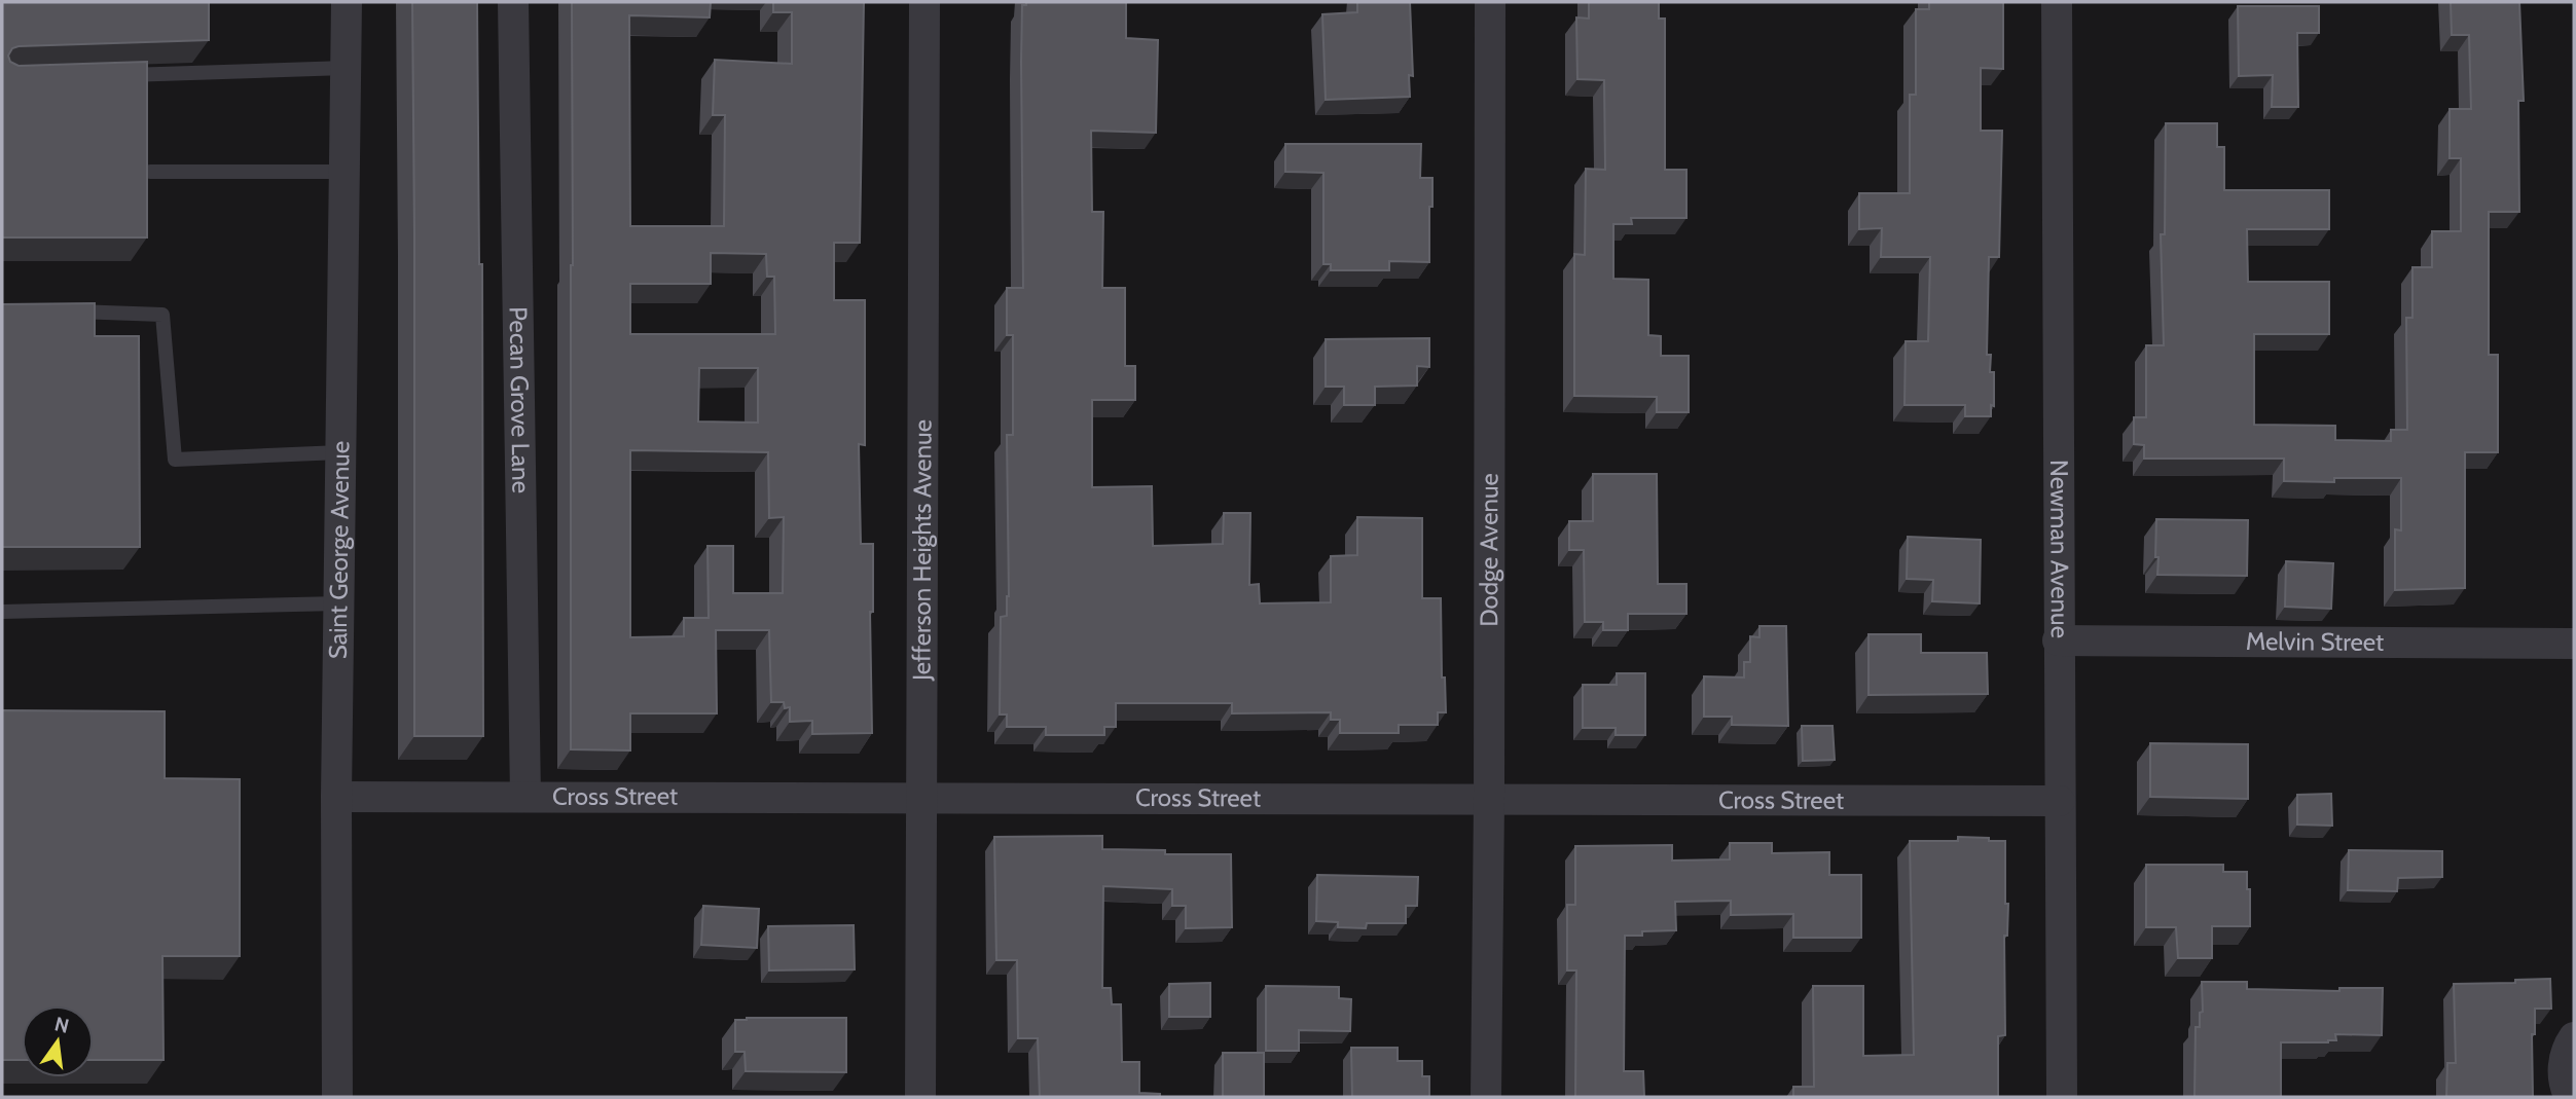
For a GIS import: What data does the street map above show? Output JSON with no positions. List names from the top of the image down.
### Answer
{
  "streets": {
    "street": [
      "Pecan Grove Lane",
      "Saint George Avenue",
      "Jefferson Heights Avenue",
      "Dodge Avenue",
      "Newman Avenue",
      "Melvin Street",
      "Cross Street"
    ]
  },
  "crossings": [
    ["Pecan Grove Lane", "Cross Street"],
    ["Saint George Avenue", "Cross Street"],
    ["Jefferson Heights Avenue", "Cross Street"],
    ["Dodge Avenue", "Cross Street"],
    ["Newman Avenue", "Melvin Street"],
    ["Newman Avenue", "Cross Street"]
  ],
  "north": "top"
}
